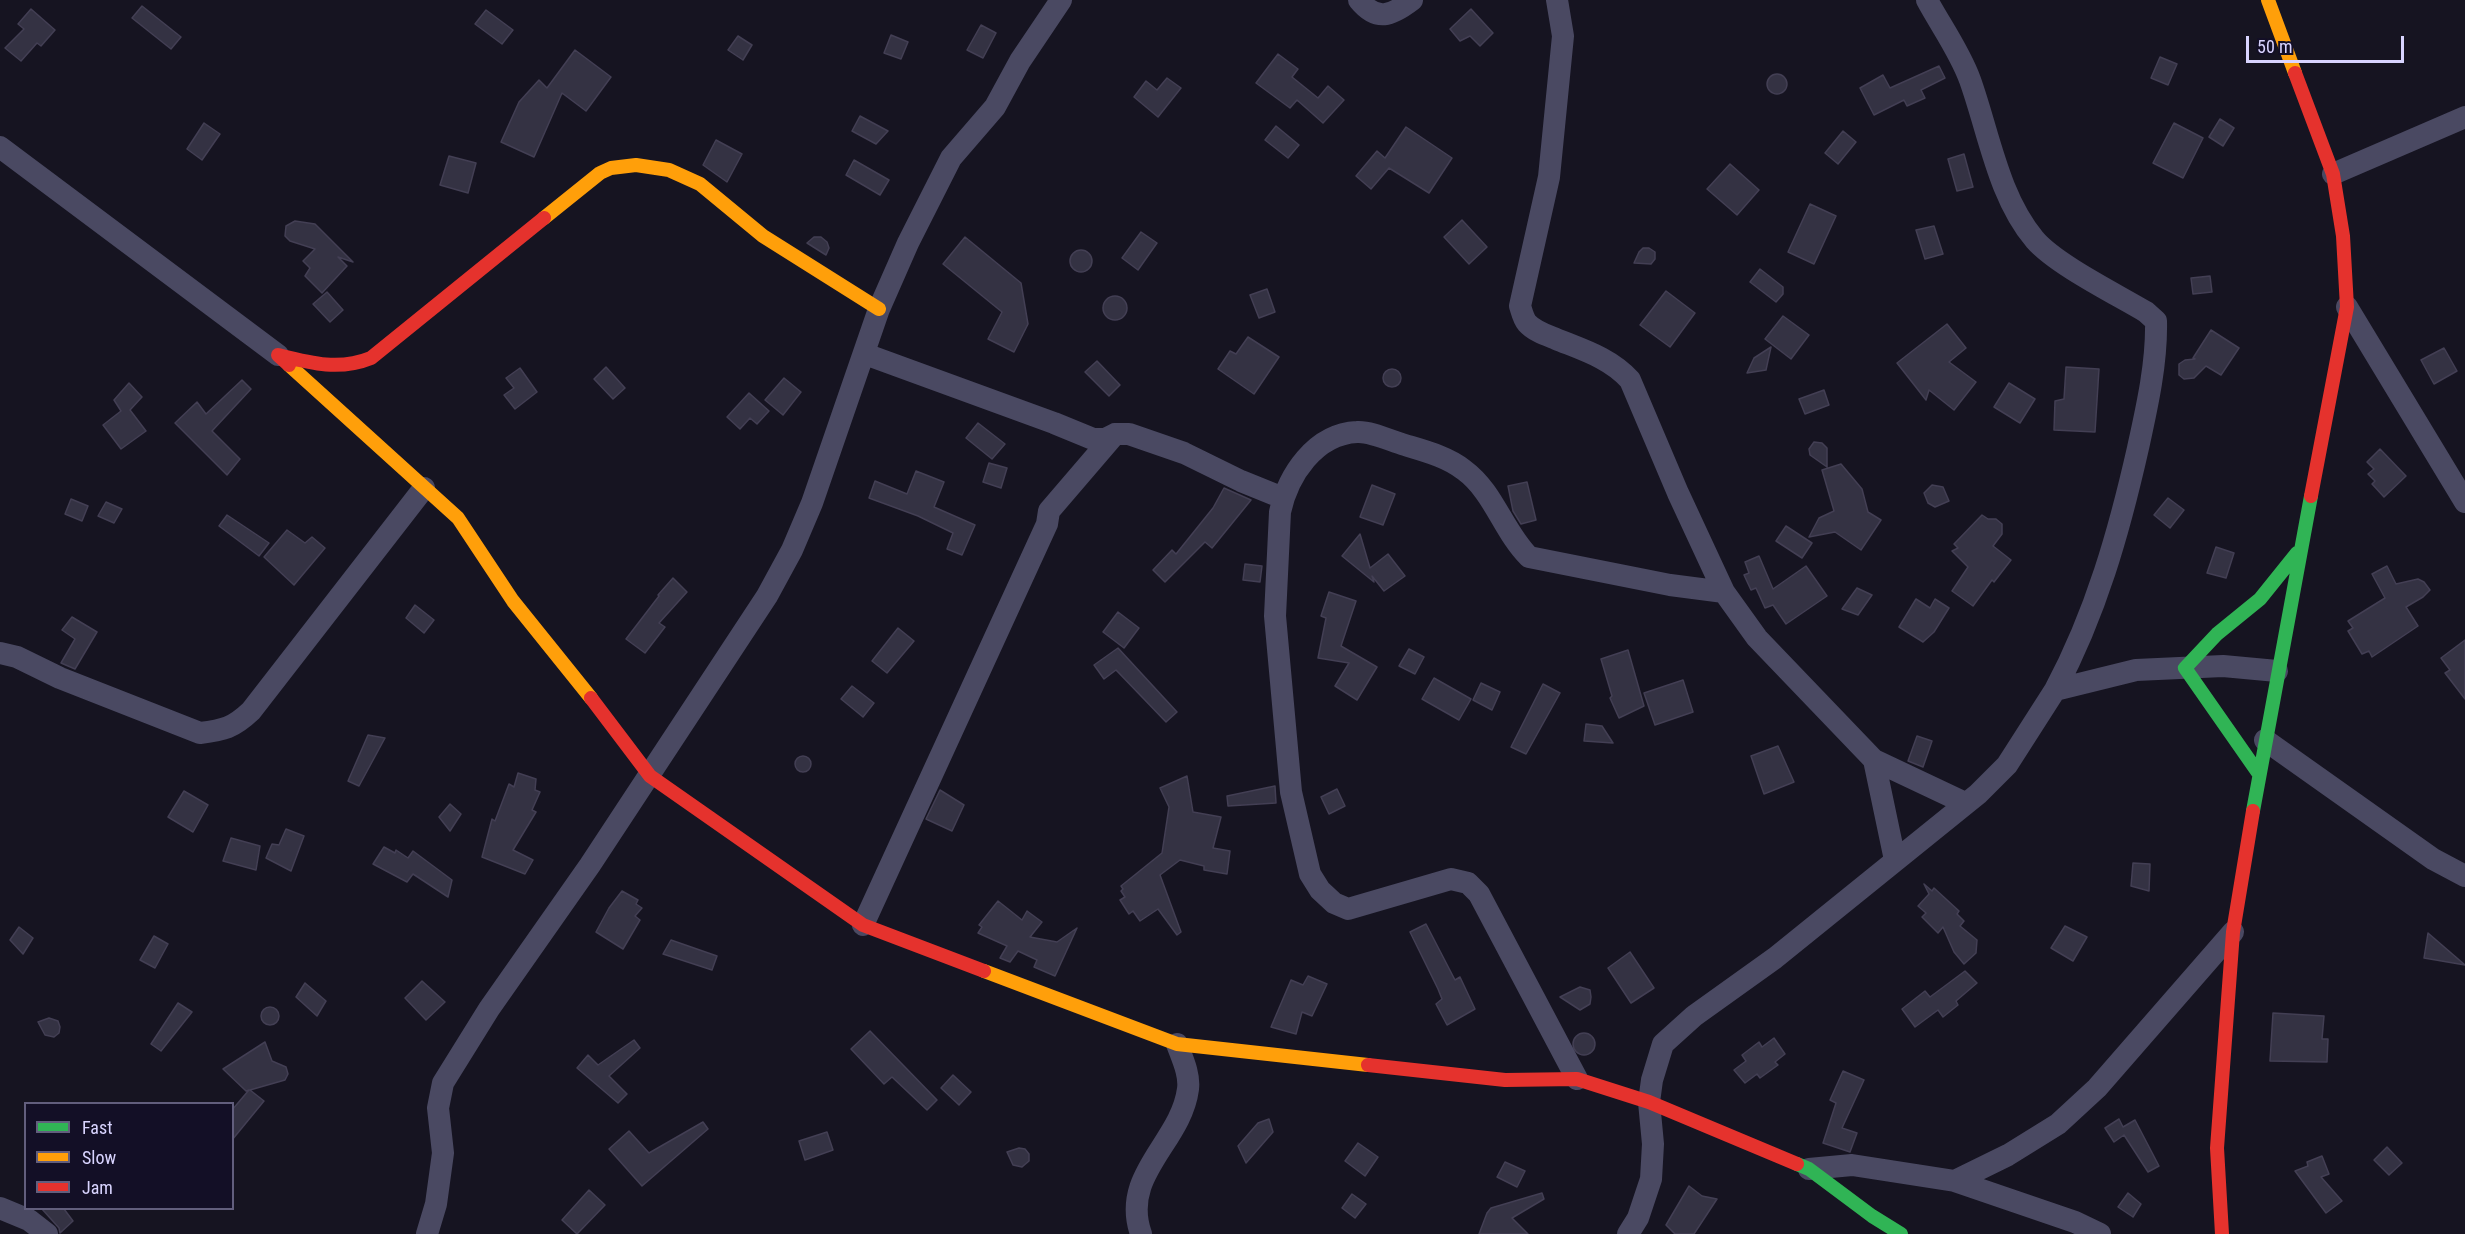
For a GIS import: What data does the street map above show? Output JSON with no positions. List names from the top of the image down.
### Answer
{
  "legend": ["Fast", "Slow", "Jam"],
  "scale_bar": "50 m"
}
